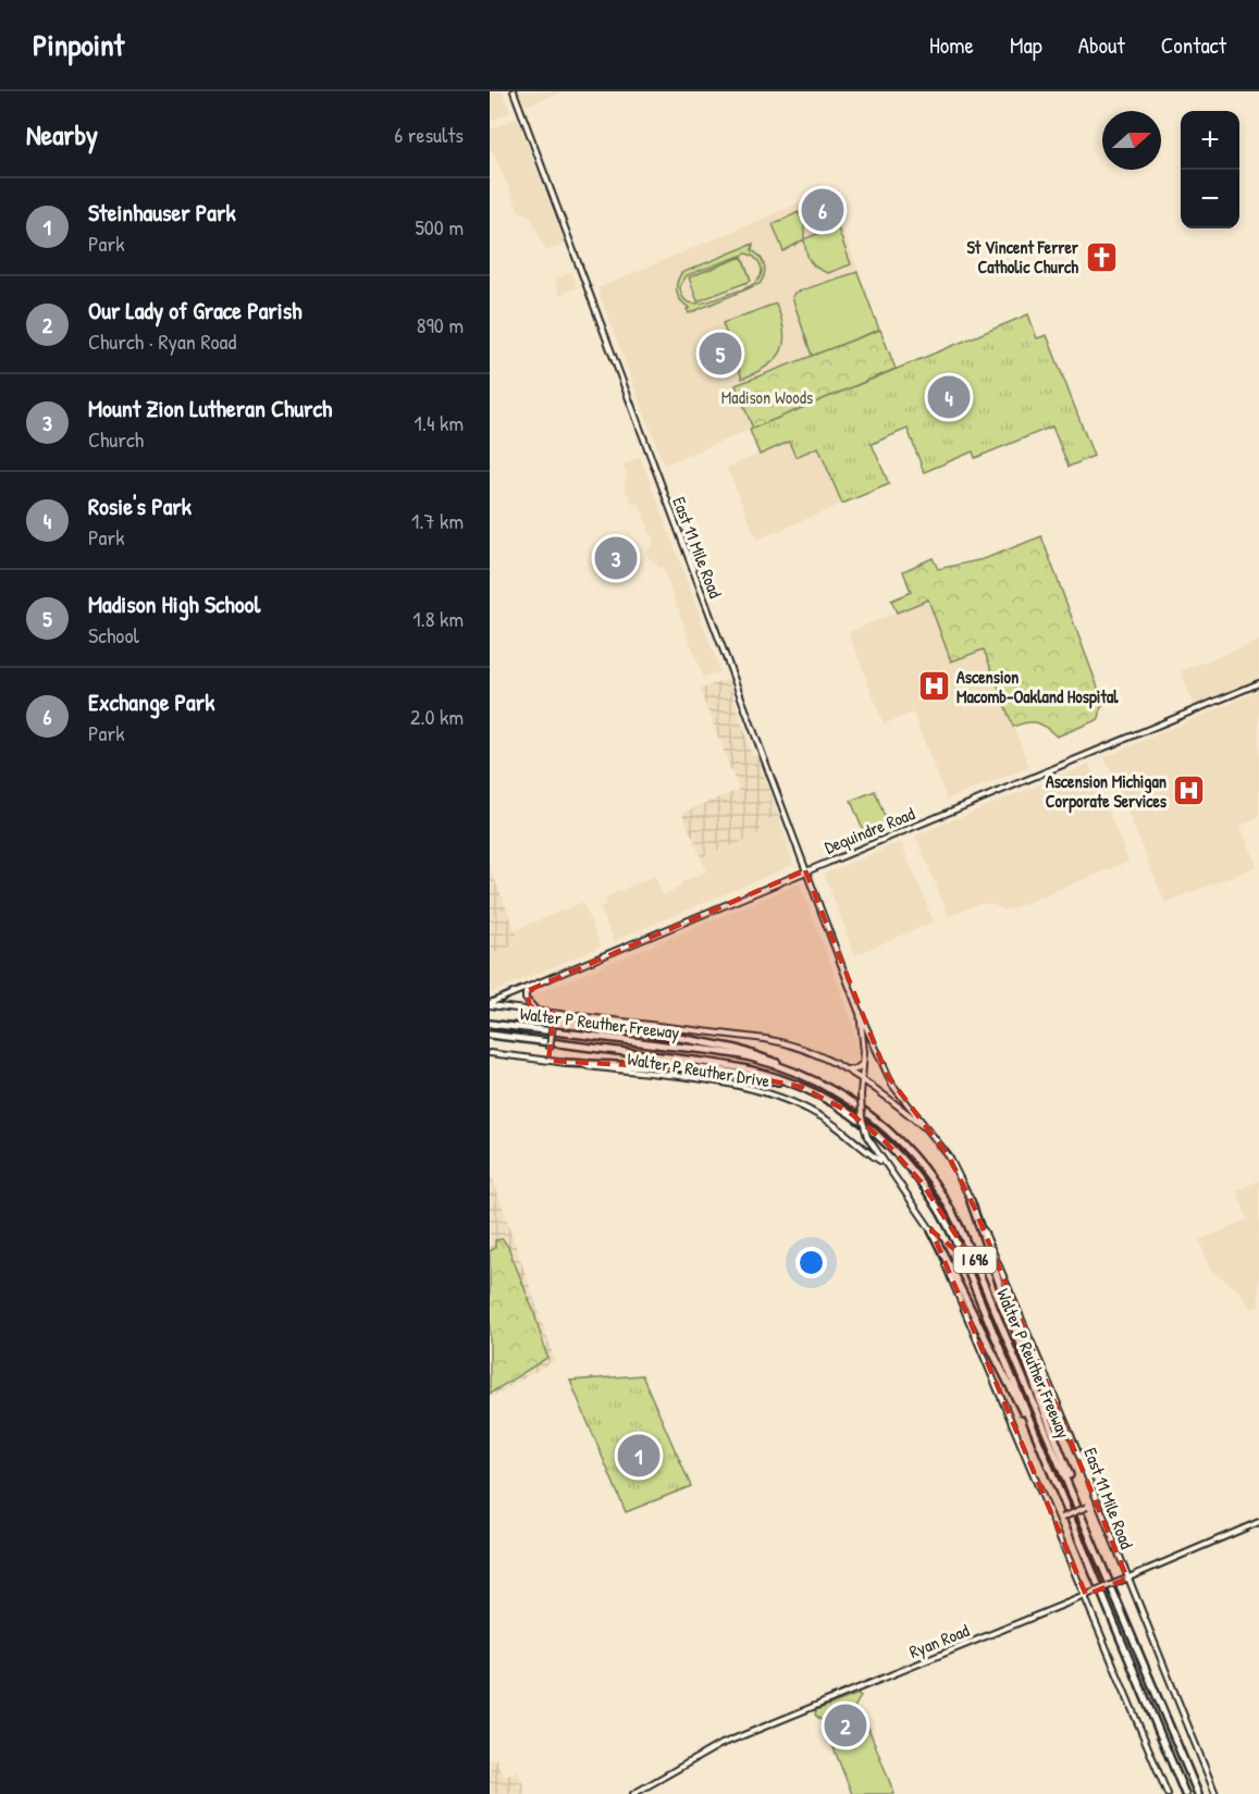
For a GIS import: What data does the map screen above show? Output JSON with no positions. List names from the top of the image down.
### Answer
{
  "streets": {
    "highway": ["Walter P Reuther Freeway", "I 696"],
    "main road": [
      "East 11 Mile Road",
      "Dequindre Road",
      "Walter P Reuther Drive",
      "Ryan Road"
    ]
  },
  "crossings": [
    ["East 11 Mile Road", "Dequindre Road"],
    ["East 11 Mile Road", "Walter P Reuther Drive"],
    ["East 11 Mile Road", "Ryan Road"],
    ["Dequindre Road", "Walter P Reuther Drive"]
  ],
  "parks": ["Madison Woods"],
  "places": {
    "church": ["St Vincent Ferrer Catholic Church"],
    "hospital": ["Ascension Macomb-Oakland Hospital", "Ascension Michigan Corporate Services"]
  },
  "north": "right",
  "page": {
    "header": "Pinpoint",
    "nav": [
      "Home",
      "Map",
      "About",
      "Contact"
    ],
    "heading": ["Nearby", "6 results"],
    "map_buttons": ["+", "−"],
    "list": [
      {
        "mark": "1",
        "name": "Steinhauser Park",
        "note": "Park",
        "value": "500 m"
      },
      {
        "mark": "2",
        "name": "Our Lady of Grace Parish",
        "note": "Church · Ryan Road",
        "value": "890 m"
      },
      {
        "mark": "3",
        "name": "Mount Zion Lutheran Church",
        "note": "Church",
        "value": "1.4 km"
      },
      {
        "mark": "4",
        "name": "Rosie's Park",
        "note": "Park",
        "value": "1.7 km"
      },
      {
        "mark": "5",
        "name": "Madison High School",
        "note": "School",
        "value": "1.8 km"
      },
      {
        "mark": "6",
        "name": "Exchange Park",
        "note": "Park",
        "value": "2.0 km"
      }
    ],
    "pins": [
      "6",
      "5",
      "4",
      "3",
      "1",
      "2"
    ]
  }
}
